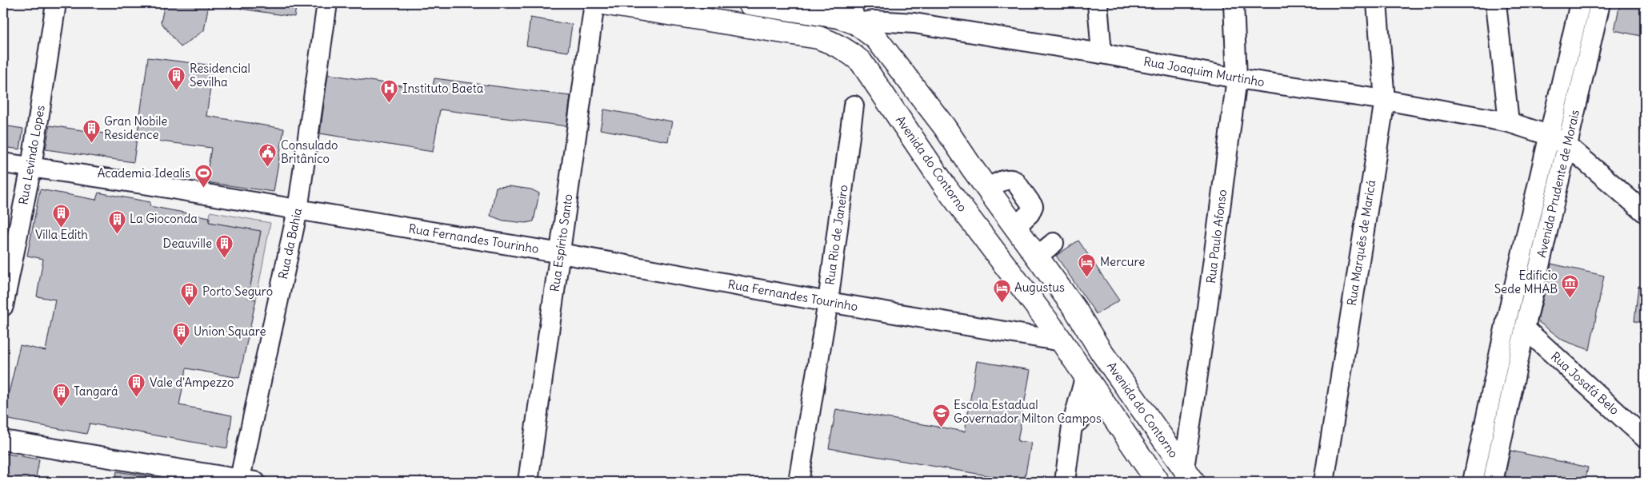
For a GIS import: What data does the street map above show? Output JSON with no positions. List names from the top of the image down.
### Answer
{
  "streets": {
    "main road": ["Avenida do Contorno"],
    "street": [
      "Rua Joaquim Murtinho",
      "Rua Levindo Lopes",
      "Avenida Prudente de Morais",
      "Rua Rio de Janeiro",
      "Rua Paulo Afonso",
      "Rua Fernandes Tourinho",
      "Rua Espírito Santo",
      "Rua Marquês de Maricá",
      "Rua da Bahia",
      "Rua Josafá Belo"
    ]
  },
  "crossings": [
    ["Rua Joaquim Murtinho", "Avenida do Contorno"],
    ["Rua Joaquim Murtinho", "Avenida Prudente de Morais"],
    ["Rua Joaquim Murtinho", "Rua Paulo Afonso"],
    ["Rua Joaquim Murtinho", "Rua Marquês de Maricá"],
    ["Rua Levindo Lopes", "Rua Fernandes Tourinho"],
    ["Avenida do Contorno", "Rua Paulo Afonso"],
    ["Avenida do Contorno", "Rua Fernandes Tourinho"],
    ["Avenida Prudente de Morais", "Rua Josafá Belo"],
    ["Rua Rio de Janeiro", "Rua Fernandes Tourinho"],
    ["Rua Fernandes Tourinho", "Rua Espírito Santo"],
    ["Rua Fernandes Tourinho", "Rua da Bahia"]
  ],
  "places": {
    "building": [
      "Residencial Sevilha",
      "Gran Nobile Residence",
      "Villa Edith",
      "La Gioconda",
      "Deauville",
      "Porto Seguro",
      "Union Square",
      "Vale d'Ampezzo",
      "Tangará"
    ],
    "hospital": ["Instituto Baeta"],
    "public building": ["Consulado Britânico"],
    "sports": ["Academia Idealis"],
    "hotel": ["Mercure", "Augustus"],
    "museum": ["Edificio Sede MHAB"],
    "school or university": ["Escola Estadual Governador Milton Campos"]
  }
}
